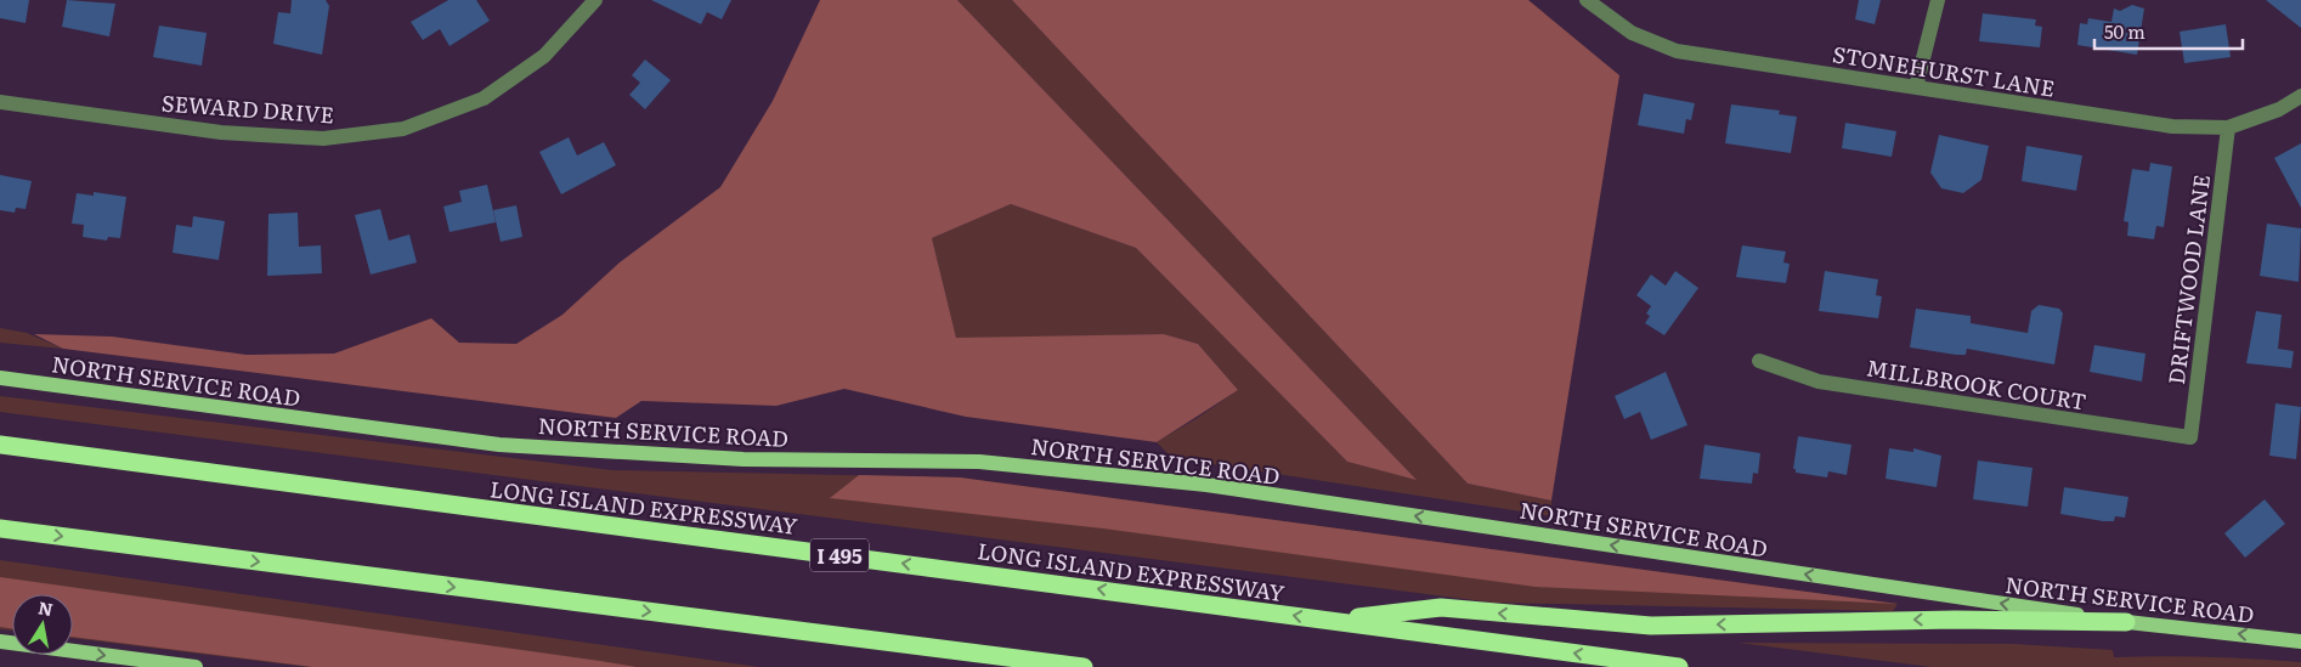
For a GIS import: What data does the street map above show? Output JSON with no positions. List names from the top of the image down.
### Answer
{
  "streets": {
    "highway": ["LONG ISLAND EXPRESSWAY", "I 495"],
    "main road": ["NORTH SERVICE ROAD"],
    "street": [
      "STONEHURST LANE",
      "SEWARD DRIVE",
      "DRIFTWOOD LANE",
      "MILLBROOK COURT"
    ]
  },
  "crossings": [
    ["STONEHURST LANE", "DRIFTWOOD LANE"],
    ["DRIFTWOOD LANE", "MILLBROOK COURT"]
  ],
  "one_way": ["NORTH SERVICE ROAD"],
  "scale_bar": "50 m",
  "north": "top"
}
